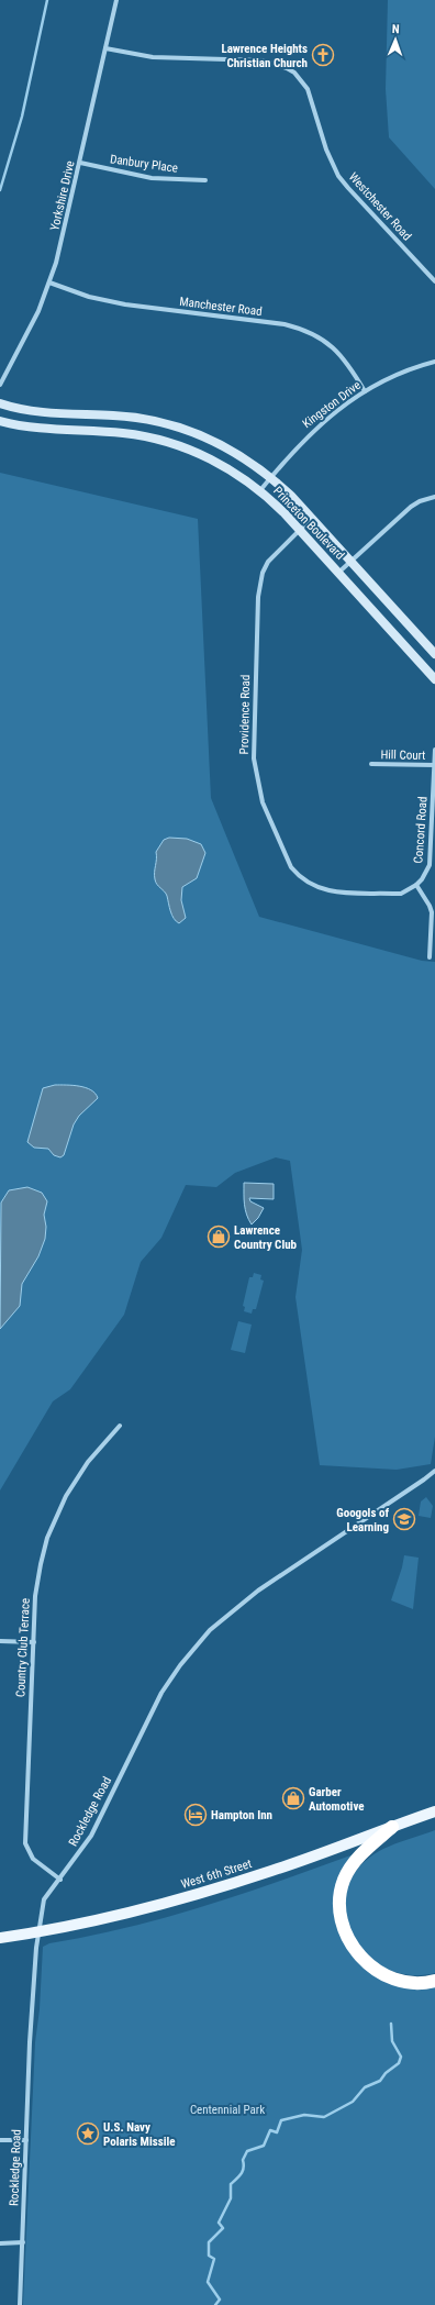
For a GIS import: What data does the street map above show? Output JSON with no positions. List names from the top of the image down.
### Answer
{
  "streets": {
    "main road": ["West 6th Street"],
    "street": [
      "Danbury Place",
      "Yorkshire Drive",
      "Westchester Road",
      "Manchester Road",
      "Kingston Drive",
      "Princeton Boulevard",
      "Providence Road",
      "Hill Court",
      "Concord Road",
      "Country Club Terrace",
      "Rockledge Road"
    ]
  },
  "crossings": [
    ["Danbury Place", "Yorkshire Drive"],
    ["Yorkshire Drive", "Westchester Road"],
    ["Yorkshire Drive", "Manchester Road"],
    ["Manchester Road", "Kingston Drive"],
    ["Kingston Drive", "Princeton Boulevard"],
    ["Princeton Boulevard", "Providence Road"],
    ["Providence Road", "Concord Road"],
    ["Hill Court", "Concord Road"],
    ["Country Club Terrace", "Rockledge Road"],
    ["Rockledge Road", "West 6th Street"]
  ],
  "parks": ["Centennial Park"],
  "places": {
    "church": ["Lawrence Heights Christian Church"],
    "shop": ["Lawrence Country Club", "Garber Automotive"],
    "school or university": ["Googols of Learning"],
    "hotel": ["Hampton Inn"],
    "place": ["U.S. Navy Polaris Missile"]
  },
  "north": "top"
}
